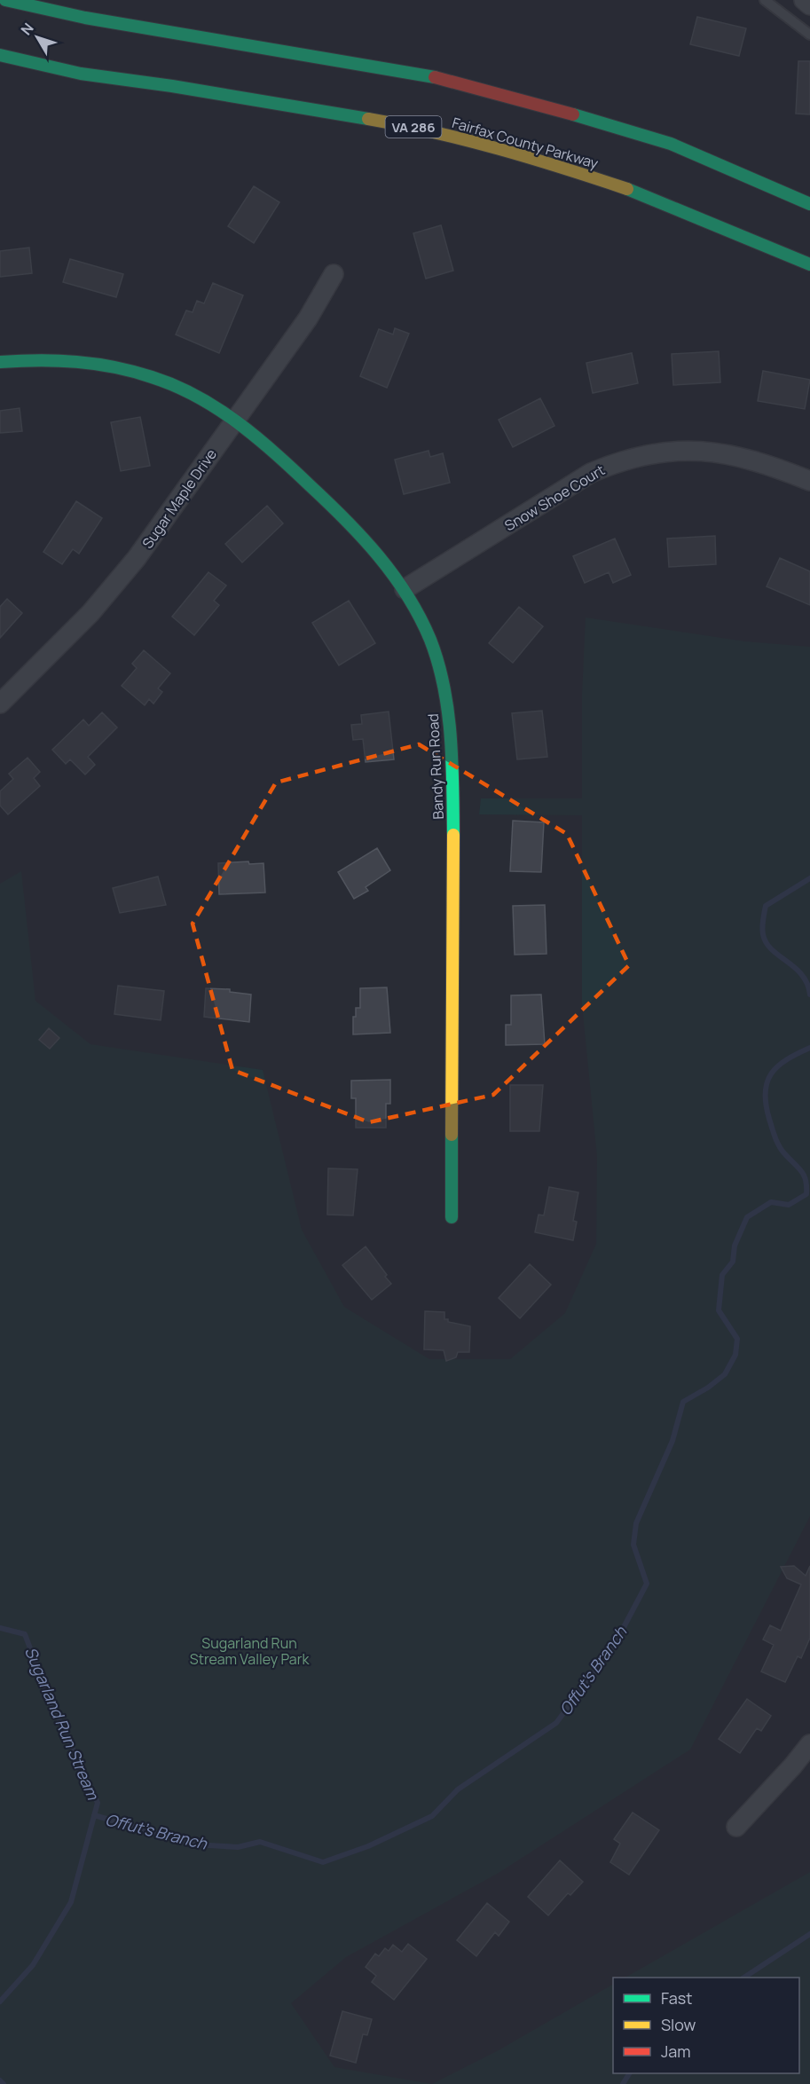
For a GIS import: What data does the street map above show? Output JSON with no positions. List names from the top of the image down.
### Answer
{
  "streets": {
    "main road": ["VA 286", "Fairfax County Parkway", "Bandy Run Road"],
    "street": ["Snow Shoe Court", "Sugar Maple Drive"]
  },
  "crossings": [
    ["Snow Shoe Court", "Bandy Run Road"],
    ["Sugar Maple Drive", "Bandy Run Road"]
  ],
  "water": ["Offut's Branch", "Sugarland Run Stream"],
  "parks": ["Sugarland Run Stream Valley Park"],
  "legend": ["Fast", "Slow", "Jam"],
  "north": "top left"
}
